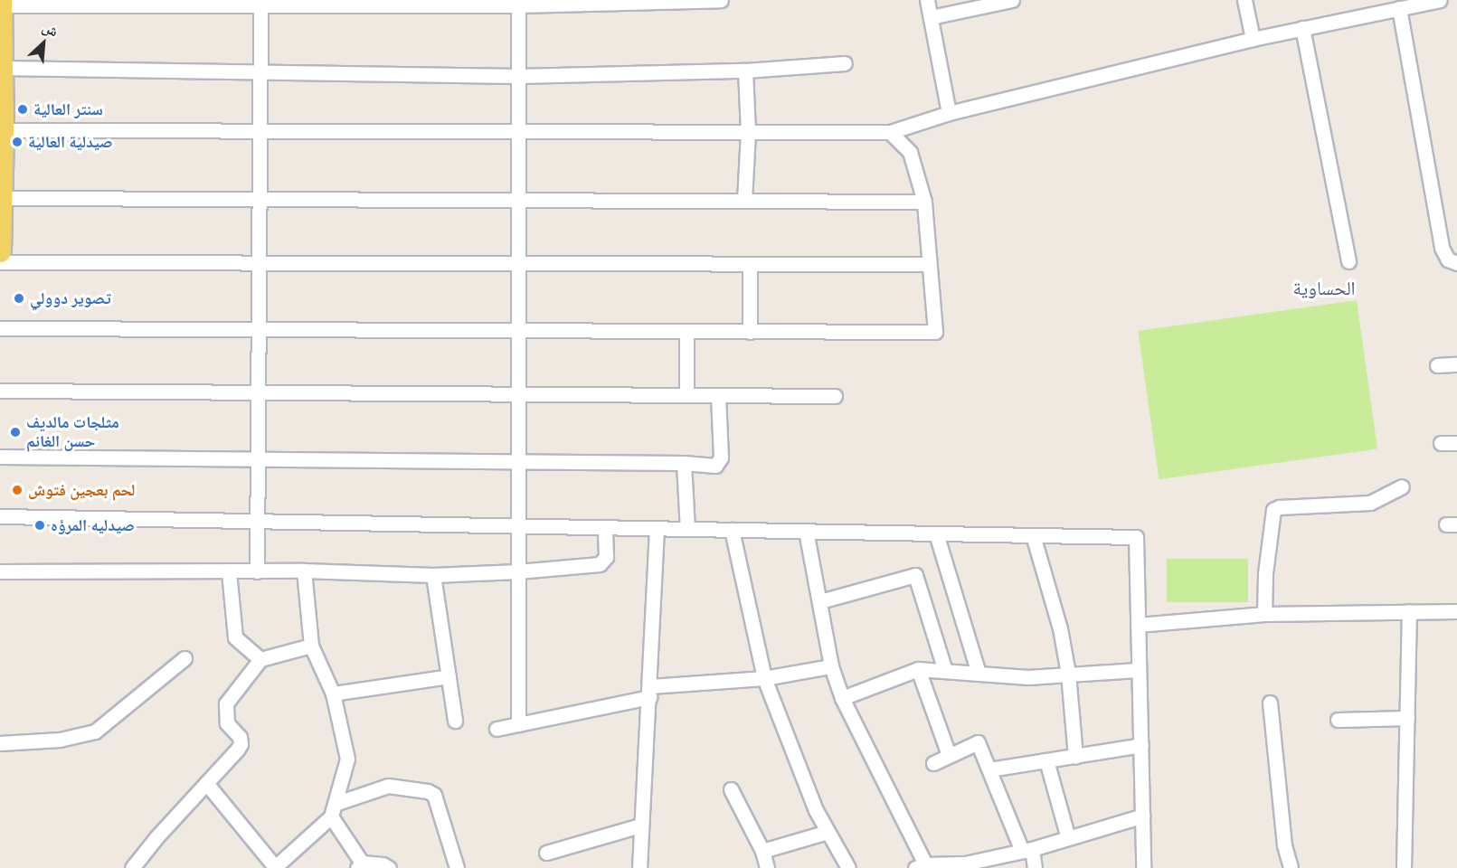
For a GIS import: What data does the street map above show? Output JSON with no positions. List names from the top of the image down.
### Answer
{
  "districts": ["الحساوية"],
  "places": [
    "سنتر العالية",
    "صيدلية العالية",
    "تصوير دوولي",
    "مثلجات مالديف حسن الغانم",
    "لحم بعجين فتوش",
    "صيدليه المرؤه"
  ],
  "north": "top right"
}
